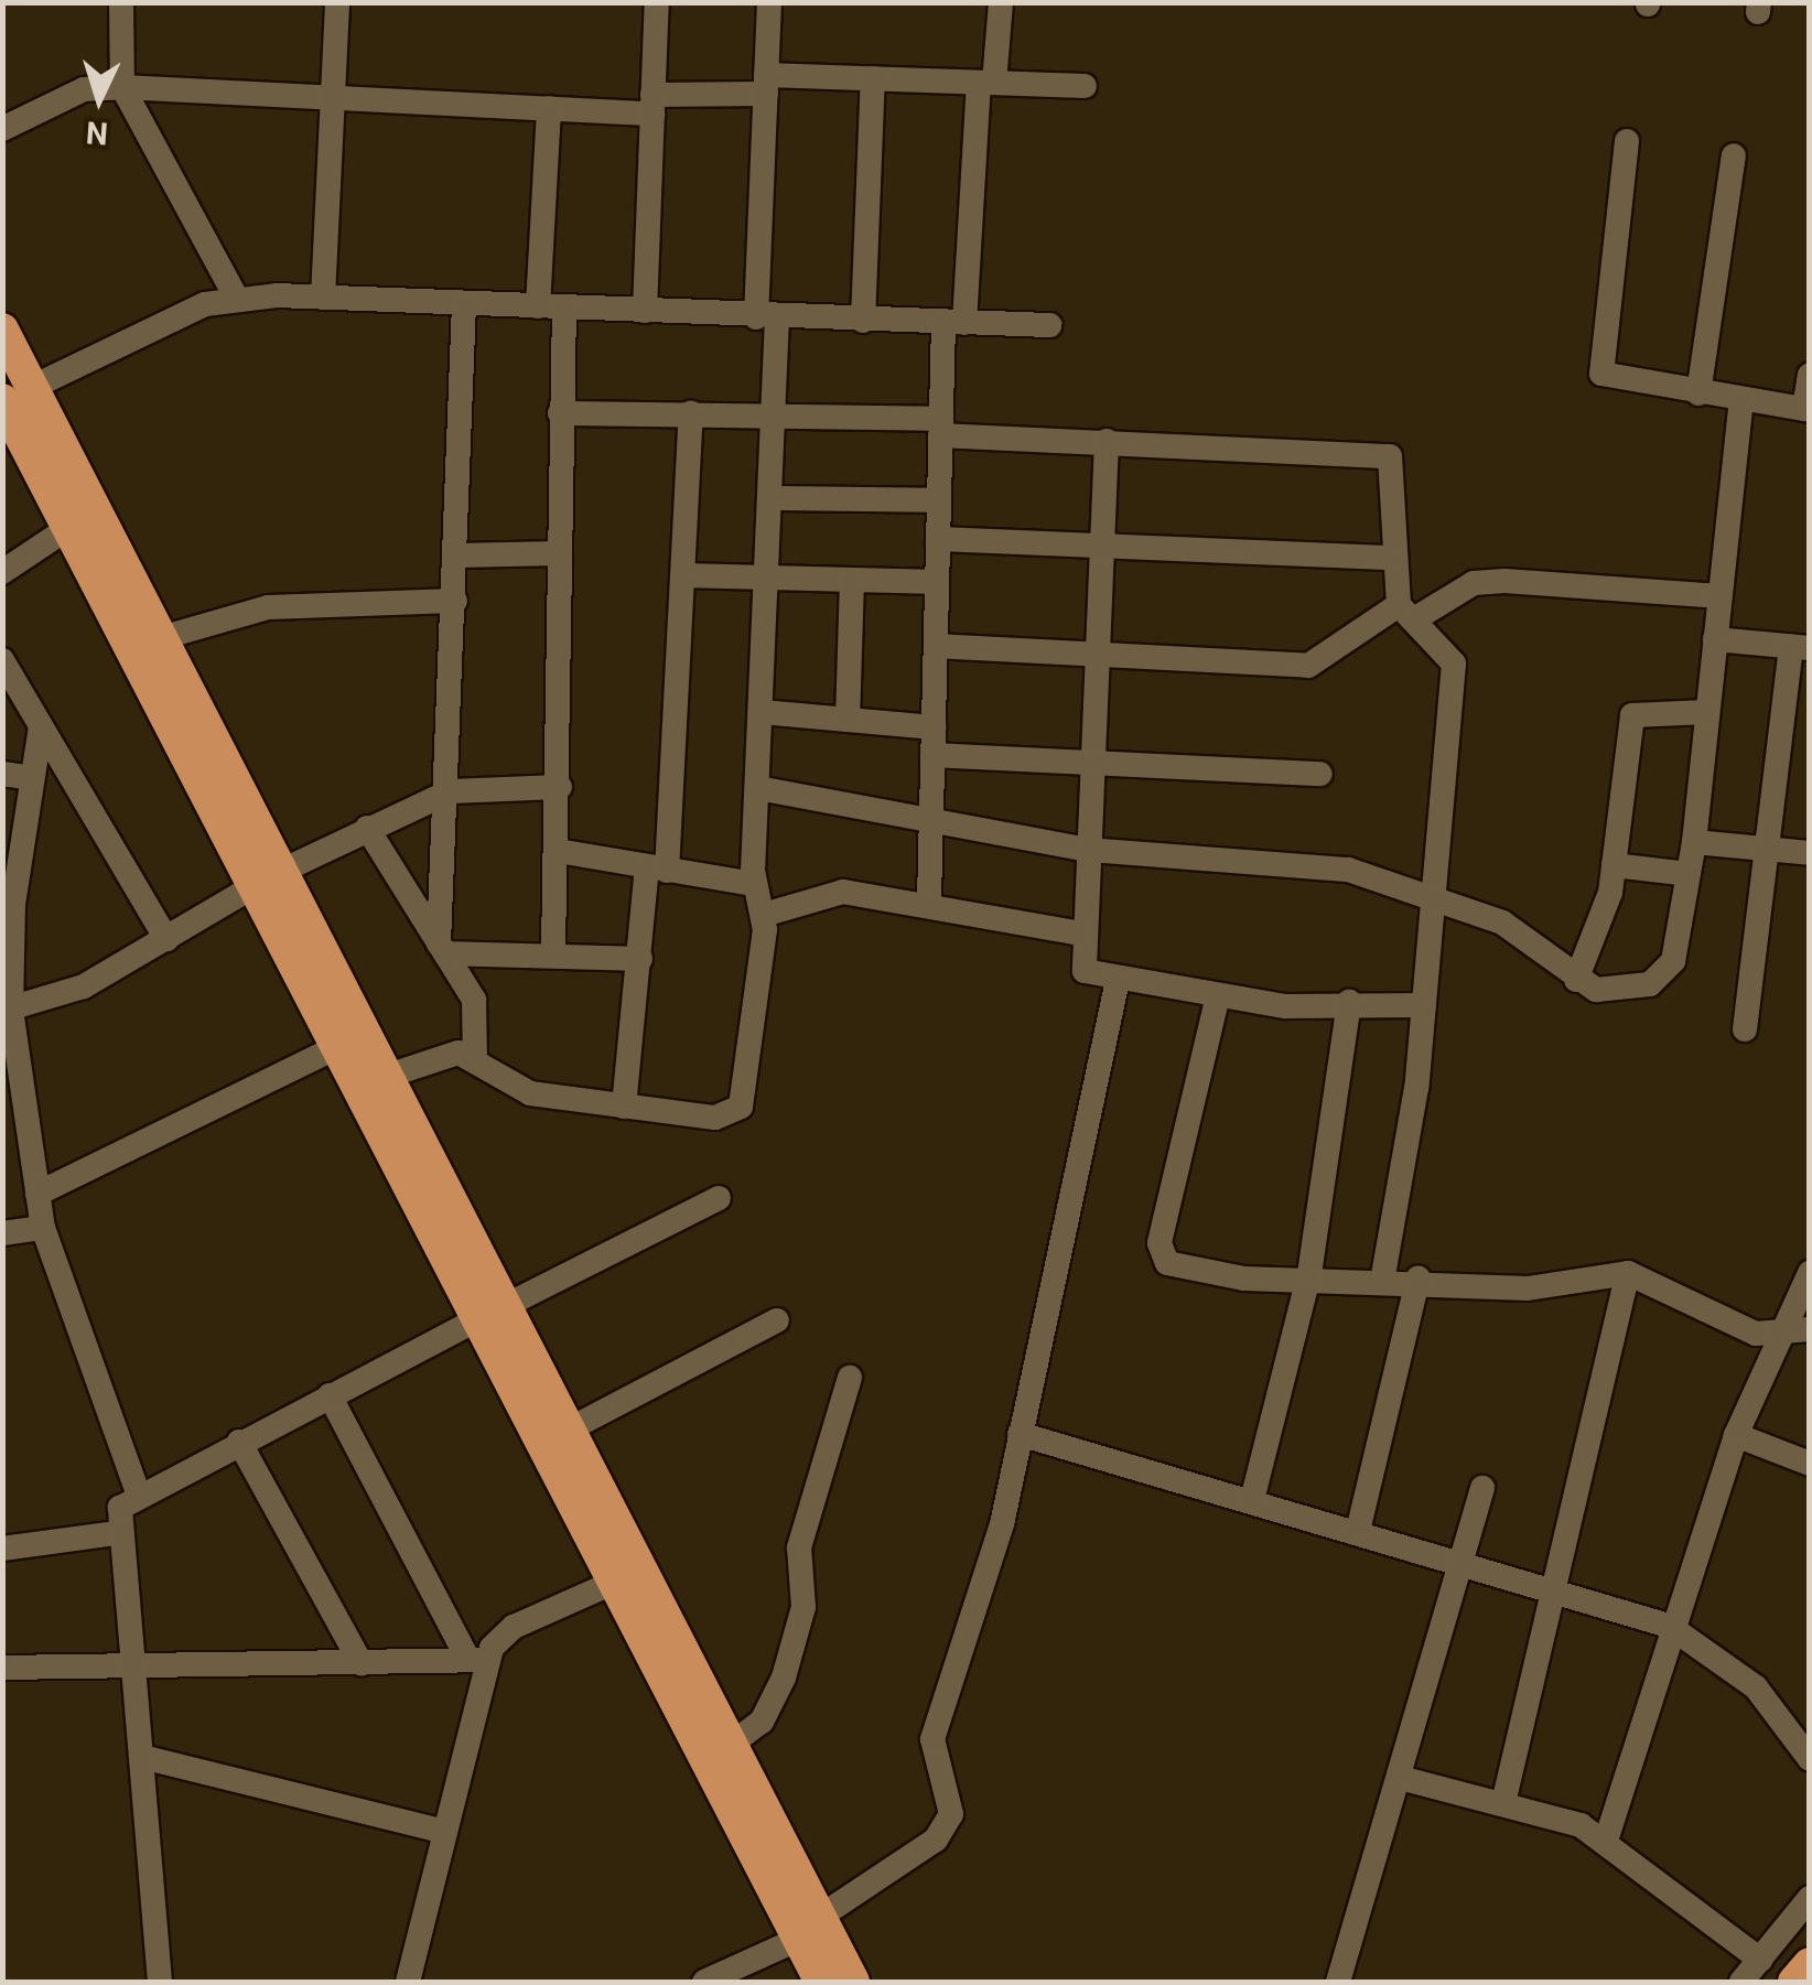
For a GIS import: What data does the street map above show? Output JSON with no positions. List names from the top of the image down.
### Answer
{
  "north": "bottom"
}
